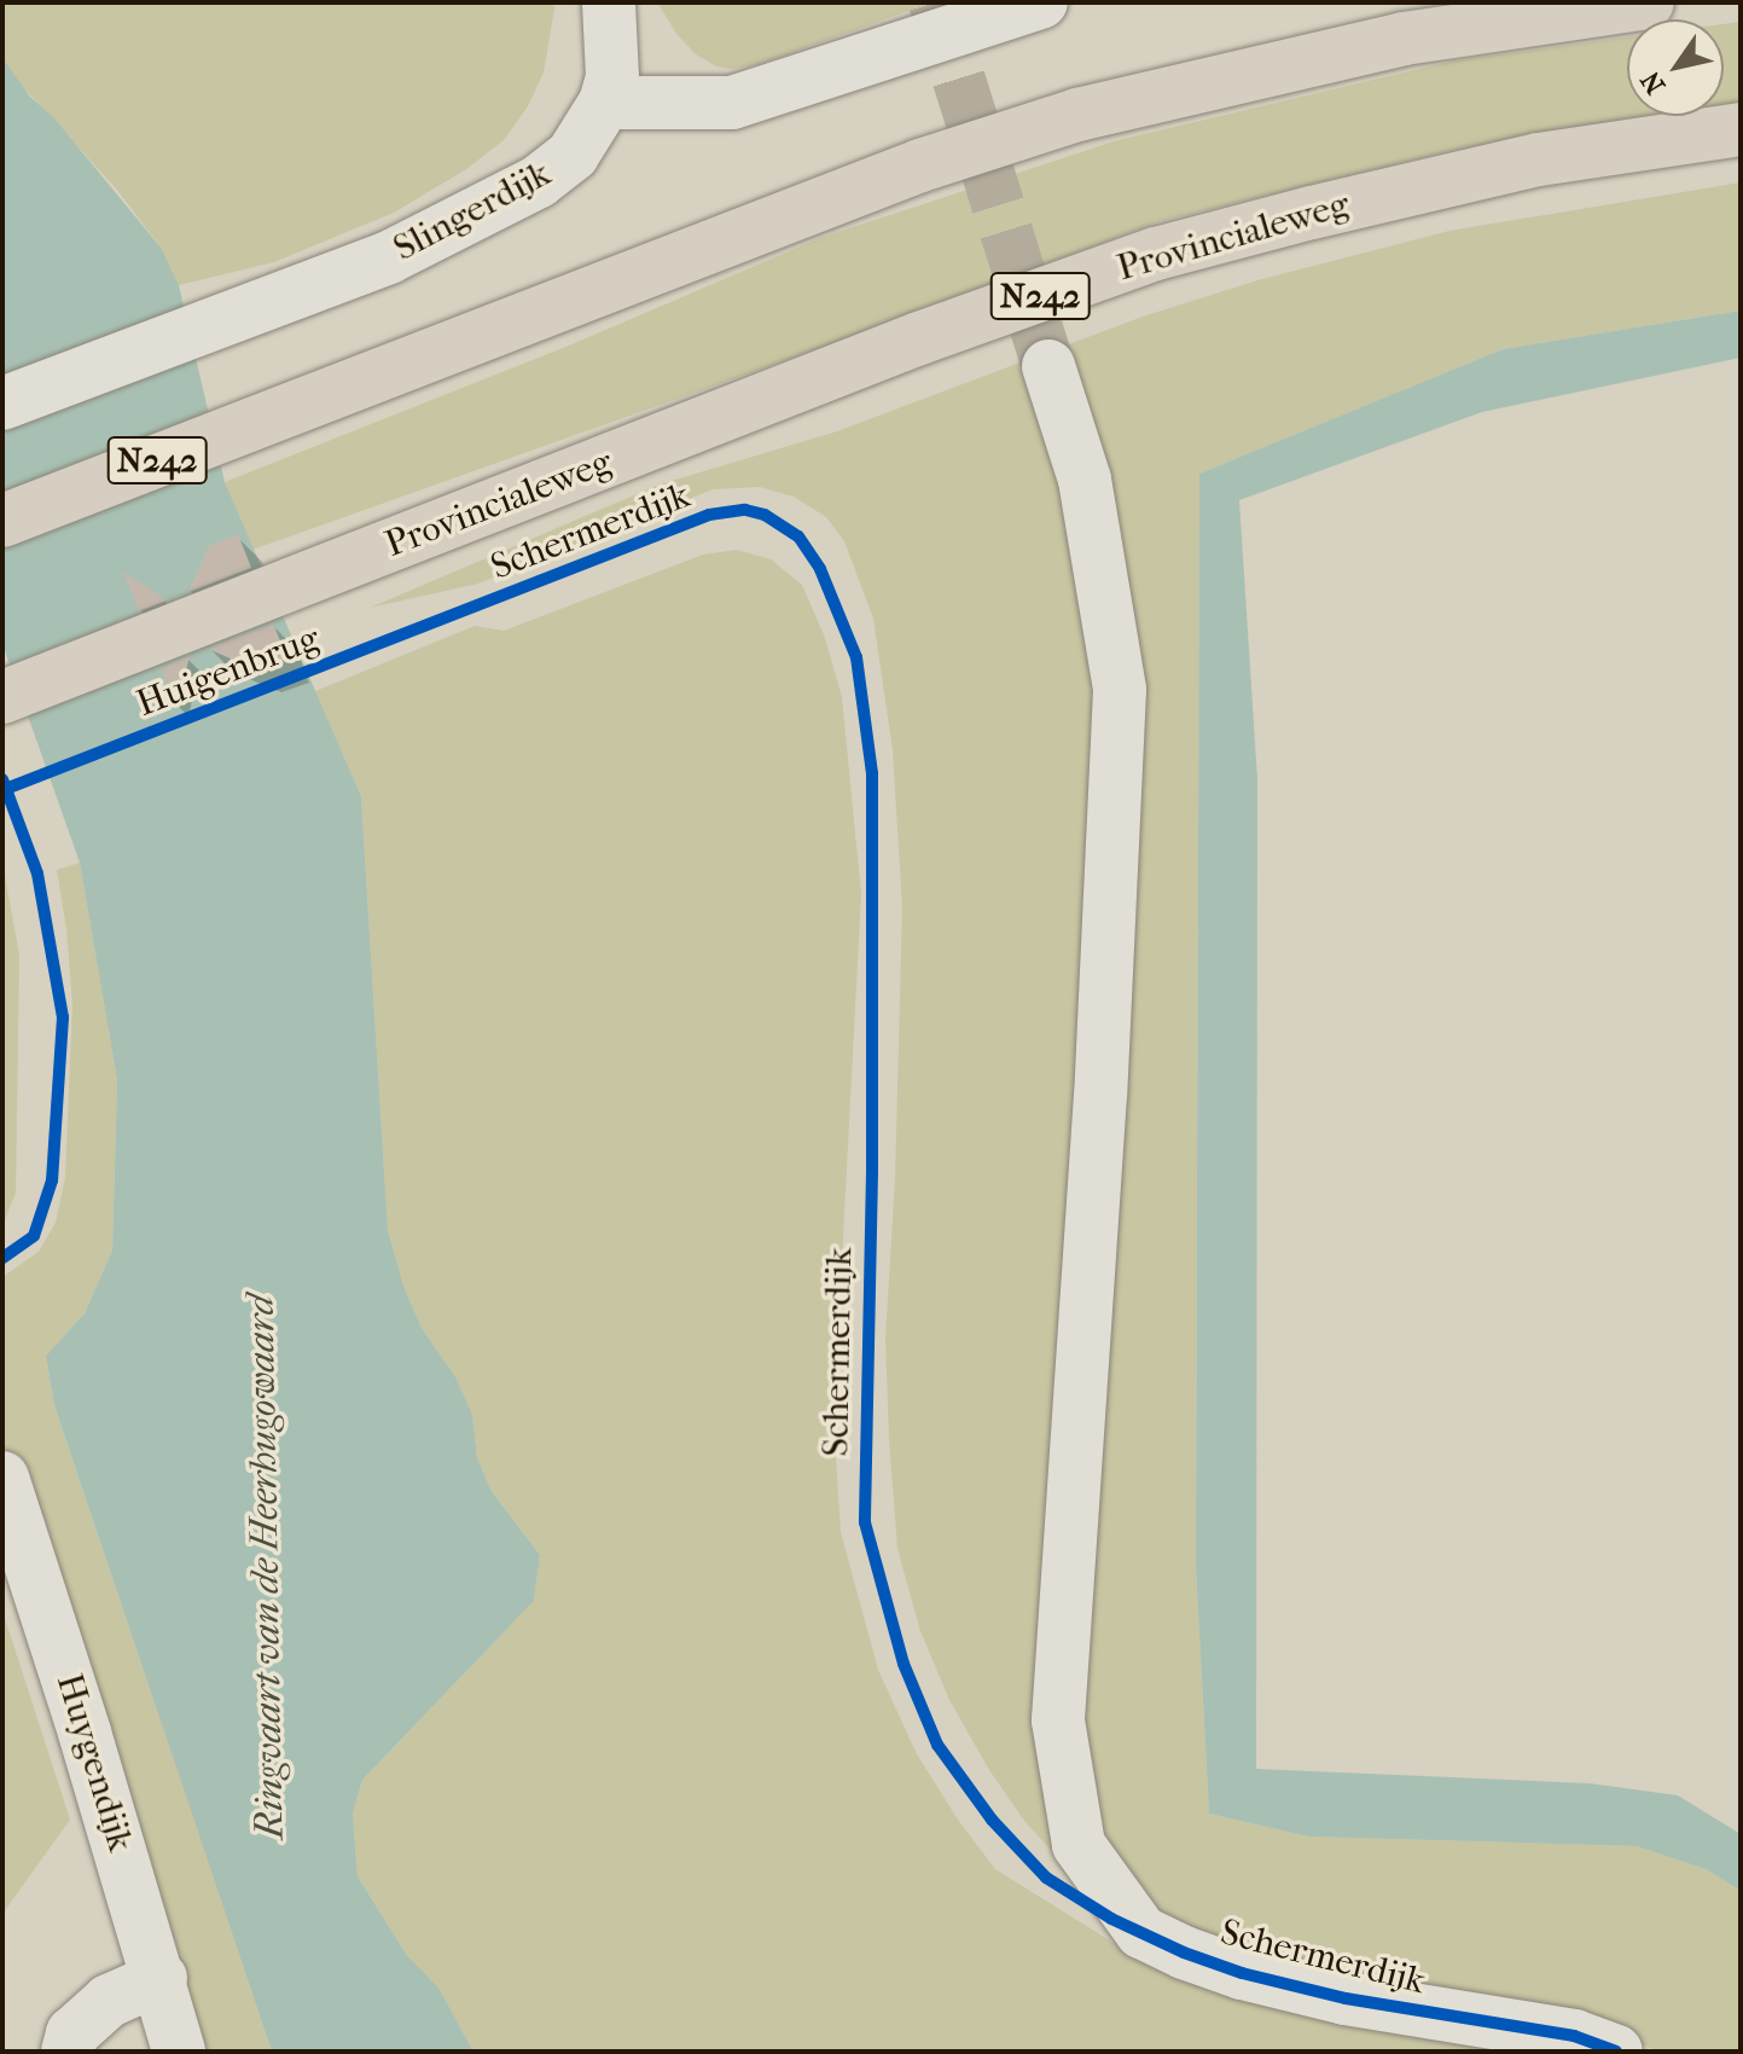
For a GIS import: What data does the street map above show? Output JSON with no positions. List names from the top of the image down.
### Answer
{
  "streets": {
    "highway": ["Provincialeweg", "N242", "Huigenbrug"],
    "street": ["Slingerdijk", "Schermerdijk", "Huygendijk"]
  },
  "crossings": [
    ["Provincialeweg", "Huigenbrug"]
  ],
  "water": ["Ringvaart van de Heerhugowaard"],
  "north": "bottom left"
}
